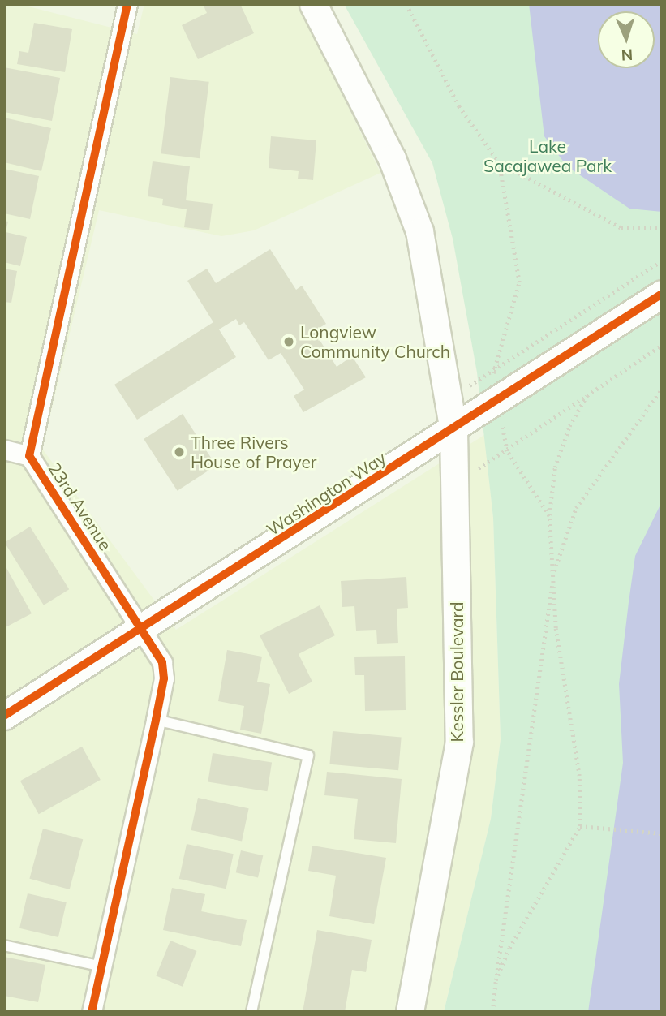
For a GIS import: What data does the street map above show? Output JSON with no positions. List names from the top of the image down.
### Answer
{
  "streets": {
    "street": ["Washington Way", "23rd Avenue", "Kessler Boulevard"]
  },
  "crossings": [
    ["Washington Way", "23rd Avenue"],
    ["Washington Way", "Kessler Boulevard"]
  ],
  "parks": ["Lake Sacajawea Park"],
  "places": ["Longview Community Church", "Three Rivers House of Prayer"],
  "north": "bottom"
}
